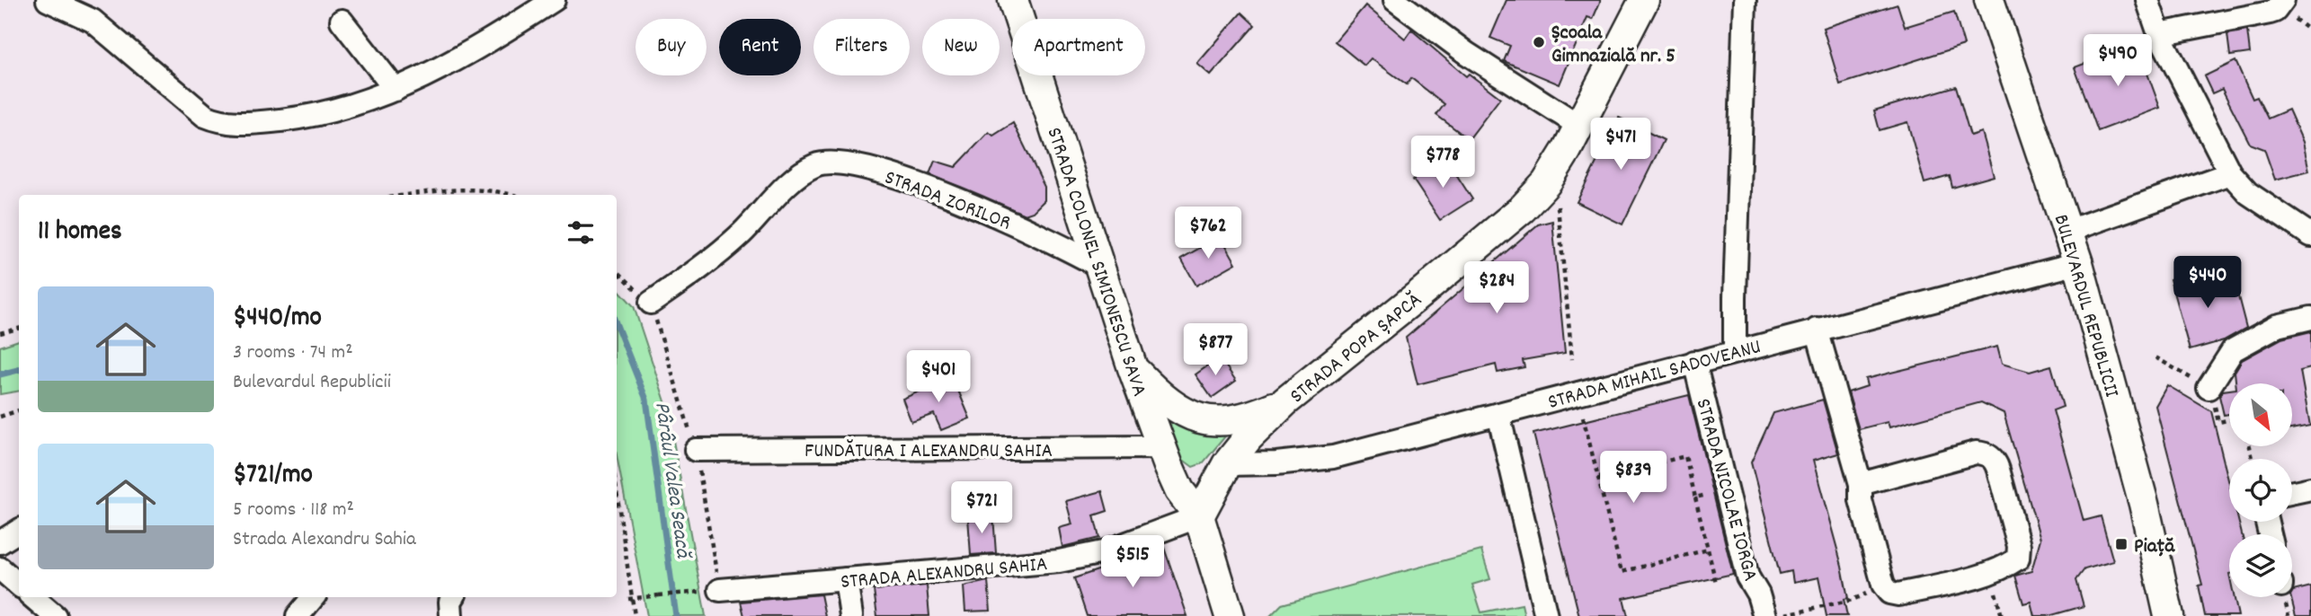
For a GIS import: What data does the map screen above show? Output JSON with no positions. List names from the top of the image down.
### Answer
{
  "streets": {
    "main road": ["STRADA COLONEL SIMIONESCU SAVA", "BULEVARDUL REPUBLICII", "STRADA POPA ȘAPCĂ"],
    "street": [
      "STRADA ZORILOR",
      "STRADA MIHAIL SADOVEANU",
      "FUNDĂTURA I ALEXANDRU SAHIA",
      "STRADA NICOLAE IORGA",
      "STRADA ALEXANDRU SAHIA"
    ]
  },
  "crossings": [
    ["STRADA ZORILOR", "STRADA COLONEL SIMIONESCU SAVA"],
    ["STRADA COLONEL SIMIONESCU SAVA", "STRADA POPA ȘAPCĂ"],
    ["STRADA COLONEL SIMIONESCU SAVA", "FUNDĂTURA I ALEXANDRU SAHIA"],
    ["STRADA COLONEL SIMIONESCU SAVA", "STRADA ALEXANDRU SAHIA"],
    ["BULEVARDUL REPUBLICII", "STRADA MIHAIL SADOVEANU"],
    ["STRADA POPA ȘAPCĂ", "STRADA MIHAIL SADOVEANU"],
    ["STRADA POPA ȘAPCĂ", "STRADA ALEXANDRU SAHIA"],
    ["STRADA MIHAIL SADOVEANU", "STRADA NICOLAE IORGA"]
  ],
  "water": ["Pârâul Valea Seacă"],
  "places": {
    "other": ["Școala Gimnazială nr. 5"],
    "transit": ["Piață"]
  },
  "north": "bottom right",
  "page": {
    "chip": [
      "Buy",
      "Rent",
      "Filters",
      "New",
      "Apartment"
    ],
    "price": [
      "$490",
      "$471",
      "$778",
      "$762",
      "$440",
      "$284",
      "$877",
      "$401",
      "$839",
      "$721",
      "$515"
    ],
    "heading": "11 homes",
    "list": [
      {
        "name": "$440/mo",
        "note": "3 rooms · 74 m² · Bulevardul Republicii"
      },
      {
        "name": "$721/mo",
        "note": "5 rooms · 118 m² · Strada Alexandru Sahia"
      }
    ]
  }
}
